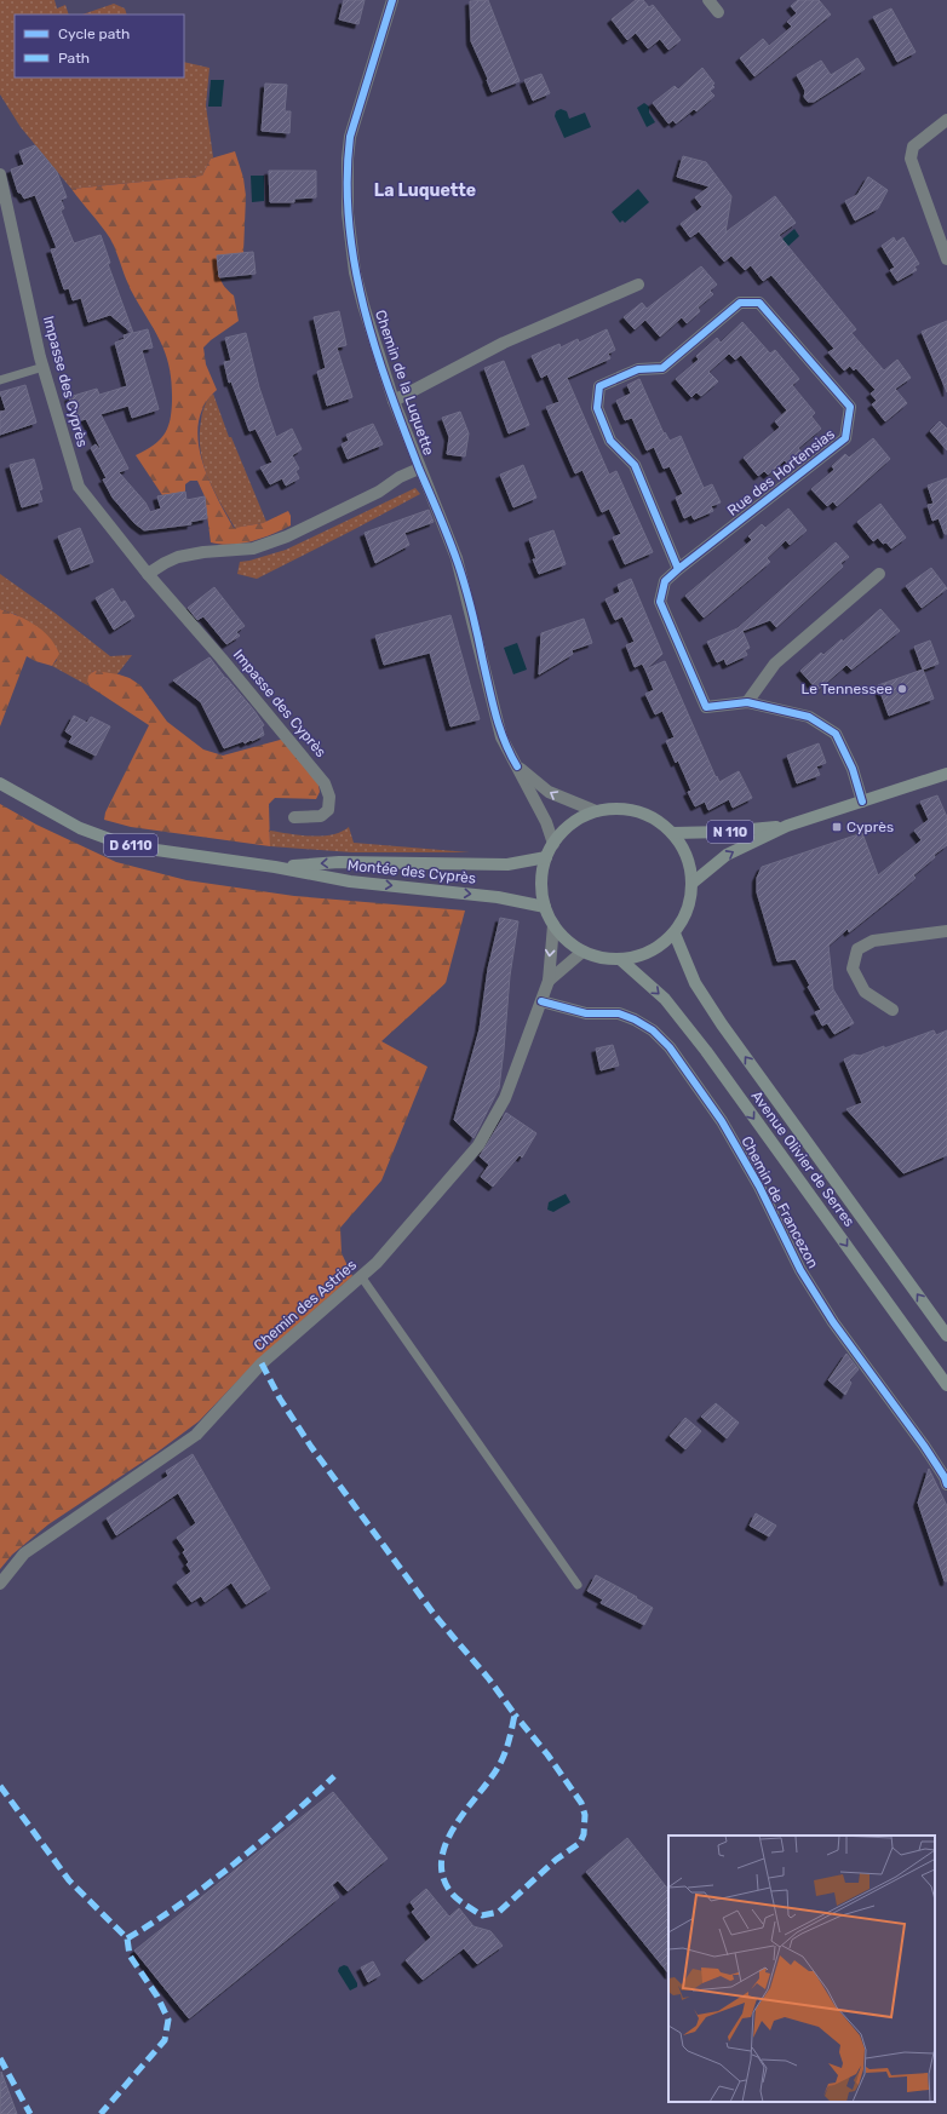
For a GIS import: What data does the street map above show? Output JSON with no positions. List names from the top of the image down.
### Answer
{
  "streets": {
    "main road": [
      "N 110",
      "D 6110",
      "Montée des Cyprès",
      "Avenue Olivier de Serres"
    ],
    "street": [
      "Impasse des Cyprès",
      "Chemin de la Luquette",
      "Rue des Hortensias",
      "Chemin de Francezon",
      "Chemin des Astries"
    ]
  },
  "crossings": [
    ["Chemin de la Luquette", "N 110"],
    ["Chemin de la Luquette", "Montée des Cyprès"],
    ["Chemin de la Luquette", "Avenue Olivier de Serres"],
    ["Chemin de la Luquette", "Chemin des Astries"],
    ["Rue des Hortensias", "N 110"],
    ["N 110", "Montée des Cyprès"],
    ["N 110", "Avenue Olivier de Serres"],
    ["N 110", "Chemin des Astries"],
    ["Montée des Cyprès", "Avenue Olivier de Serres"],
    ["Montée des Cyprès", "Chemin des Astries"],
    ["Avenue Olivier de Serres", "Chemin des Astries"],
    ["Chemin de Francezon", "Chemin des Astries"]
  ],
  "districts": ["La Luquette"],
  "places": {
    "other": ["Le Tennessee"],
    "transit": ["Cyprès"]
  },
  "legend": ["Cycle path", "Path"]
}
